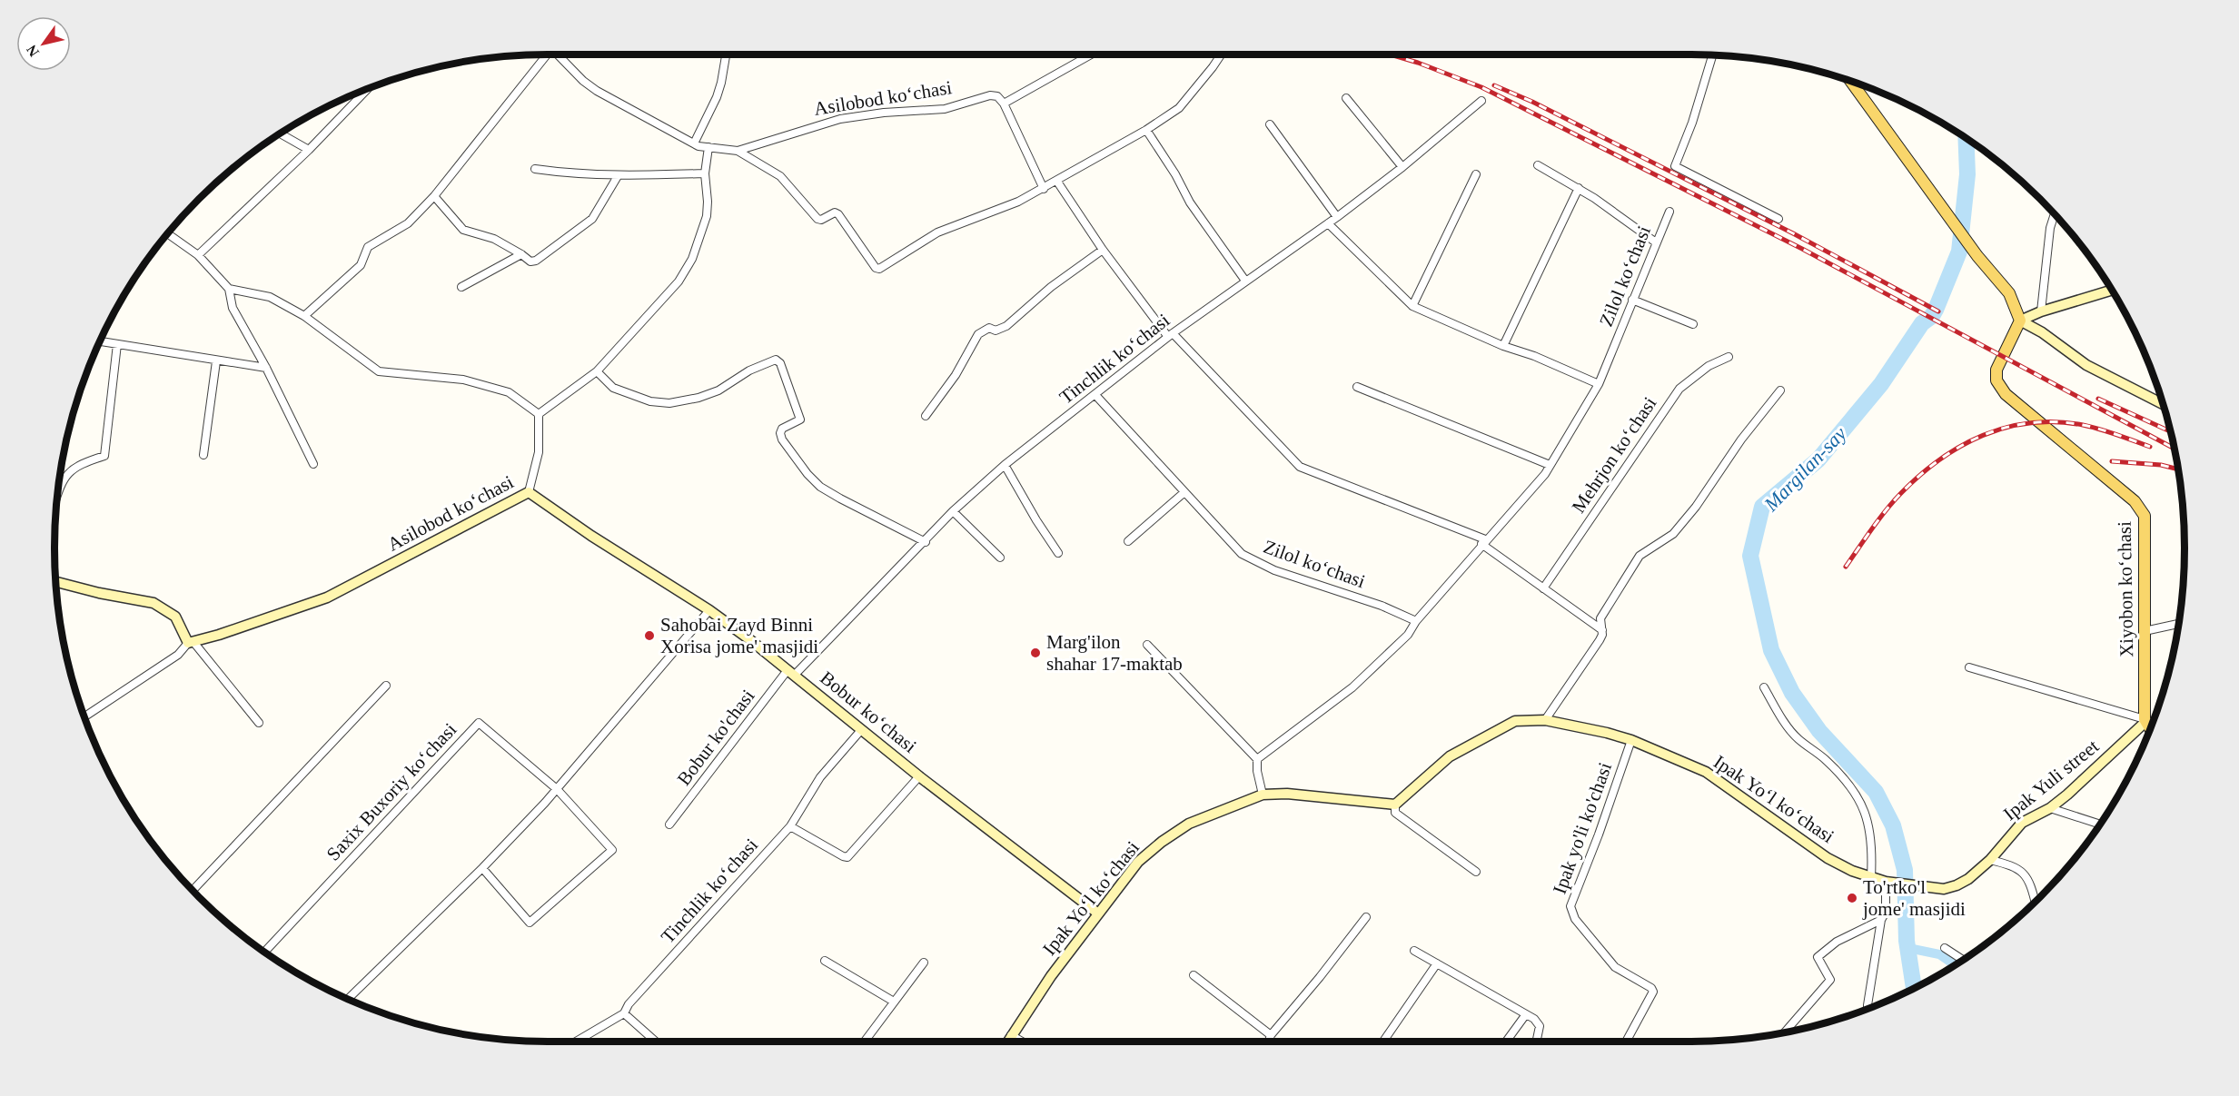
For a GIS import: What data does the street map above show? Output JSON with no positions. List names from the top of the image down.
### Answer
{
  "streets": {
    "main road": ["Xiyobon koʻchasi"],
    "street": [
      "Asilobod koʻchasi",
      "Zilol ko‘chasi",
      "Tinchlik koʻchasi",
      "Mehrjon koʻchasi",
      "Bobur koʻchasi",
      "Bobur ko'chasi",
      "Ipak Yuli street",
      "Saxix Buxoriy ko‘chasi",
      "Ipak Yoʻl koʻchasi",
      "Ipak yo'li ko'chasi"
    ]
  },
  "crossings": [
    ["Asilobod koʻchasi", "Bobur koʻchasi"],
    ["Zilol ko‘chasi", "Tinchlik koʻchasi"],
    ["Tinchlik koʻchasi", "Bobur koʻchasi"],
    ["Tinchlik koʻchasi", "Bobur ko'chasi"],
    ["Xiyobon koʻchasi", "Ipak Yuli street"],
    ["Bobur koʻchasi", "Bobur ko'chasi"],
    ["Bobur koʻchasi", "Ipak Yoʻl koʻchasi"],
    ["Ipak Yuli street", "Ipak Yoʻl koʻchasi"],
    ["Ipak Yoʻl koʻchasi", "Ipak yo'li ko'chasi"]
  ],
  "water": ["Margilan-say"],
  "places": ["Sahobai Zayd Binni Xorisa jome' masjidi", "Marg'ilon shahar 17-maktab", "To'rtko'l jome' masjidi"],
  "north": "bottom left"
}
